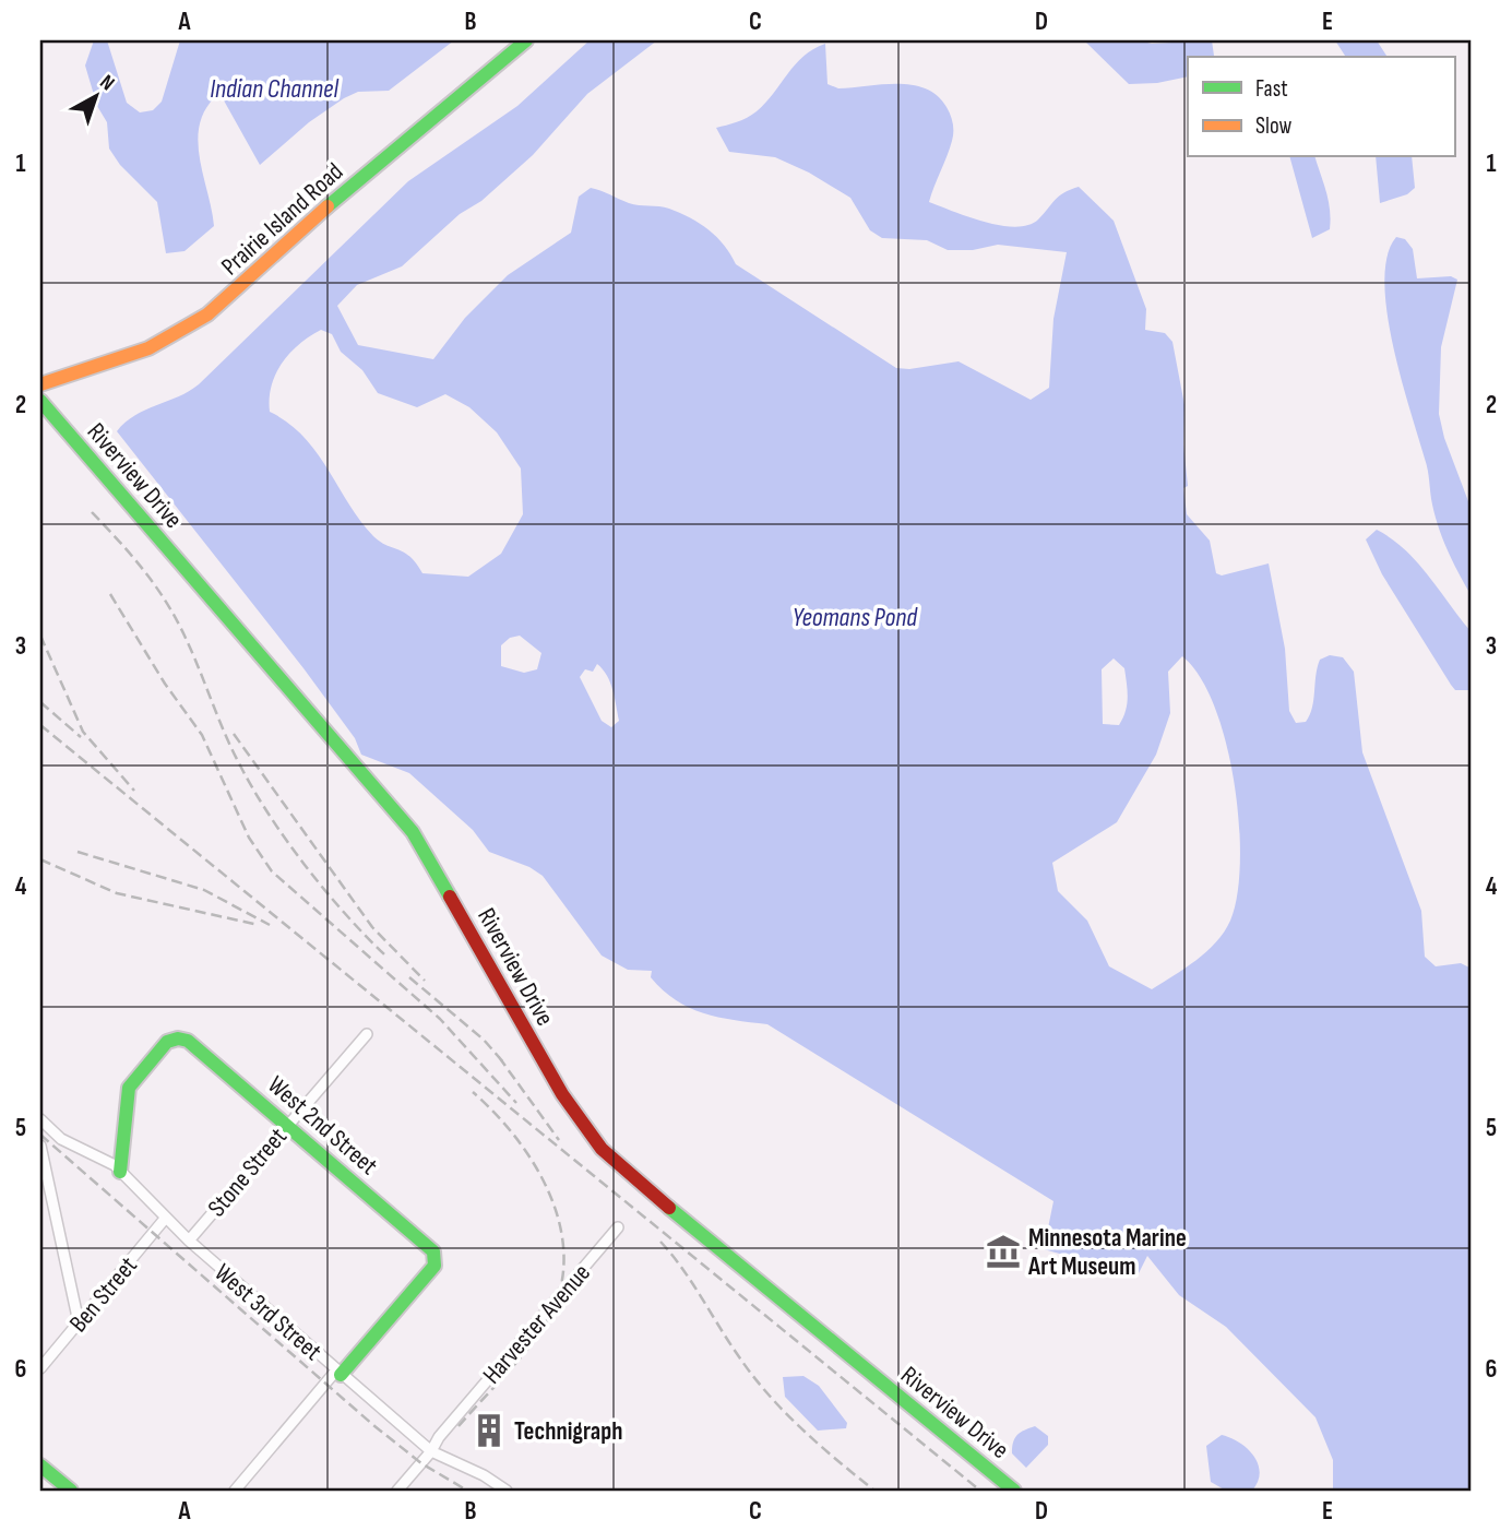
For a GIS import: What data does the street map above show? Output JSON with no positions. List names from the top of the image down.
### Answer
{
  "streets": {
    "street": [
      "Prairie Island Road",
      "Riverview Drive",
      "West 2nd Street",
      "Stone Street",
      "Ben Street",
      "West 3rd Street",
      "Harvester Avenue"
    ]
  },
  "crossings": [
    ["West 2nd Street", "Stone Street"],
    ["West 2nd Street", "West 3rd Street"],
    ["Stone Street", "West 3rd Street"],
    ["Ben Street", "West 3rd Street"],
    ["West 3rd Street", "Harvester Avenue"]
  ],
  "water": ["Indian Channel", "Yeomans Pond"],
  "places": {
    "museum": ["Minnesota Marine Art Museum"],
    "building": ["Technigraph"]
  },
  "legend": ["Fast", "Slow"],
  "north": "top right",
  "grid": {
    "columns": [
      "A",
      "B",
      "C",
      "D",
      "E"
    ],
    "rows": [
      "1",
      "2",
      "3",
      "4",
      "5",
      "6"
    ]
  }
}
